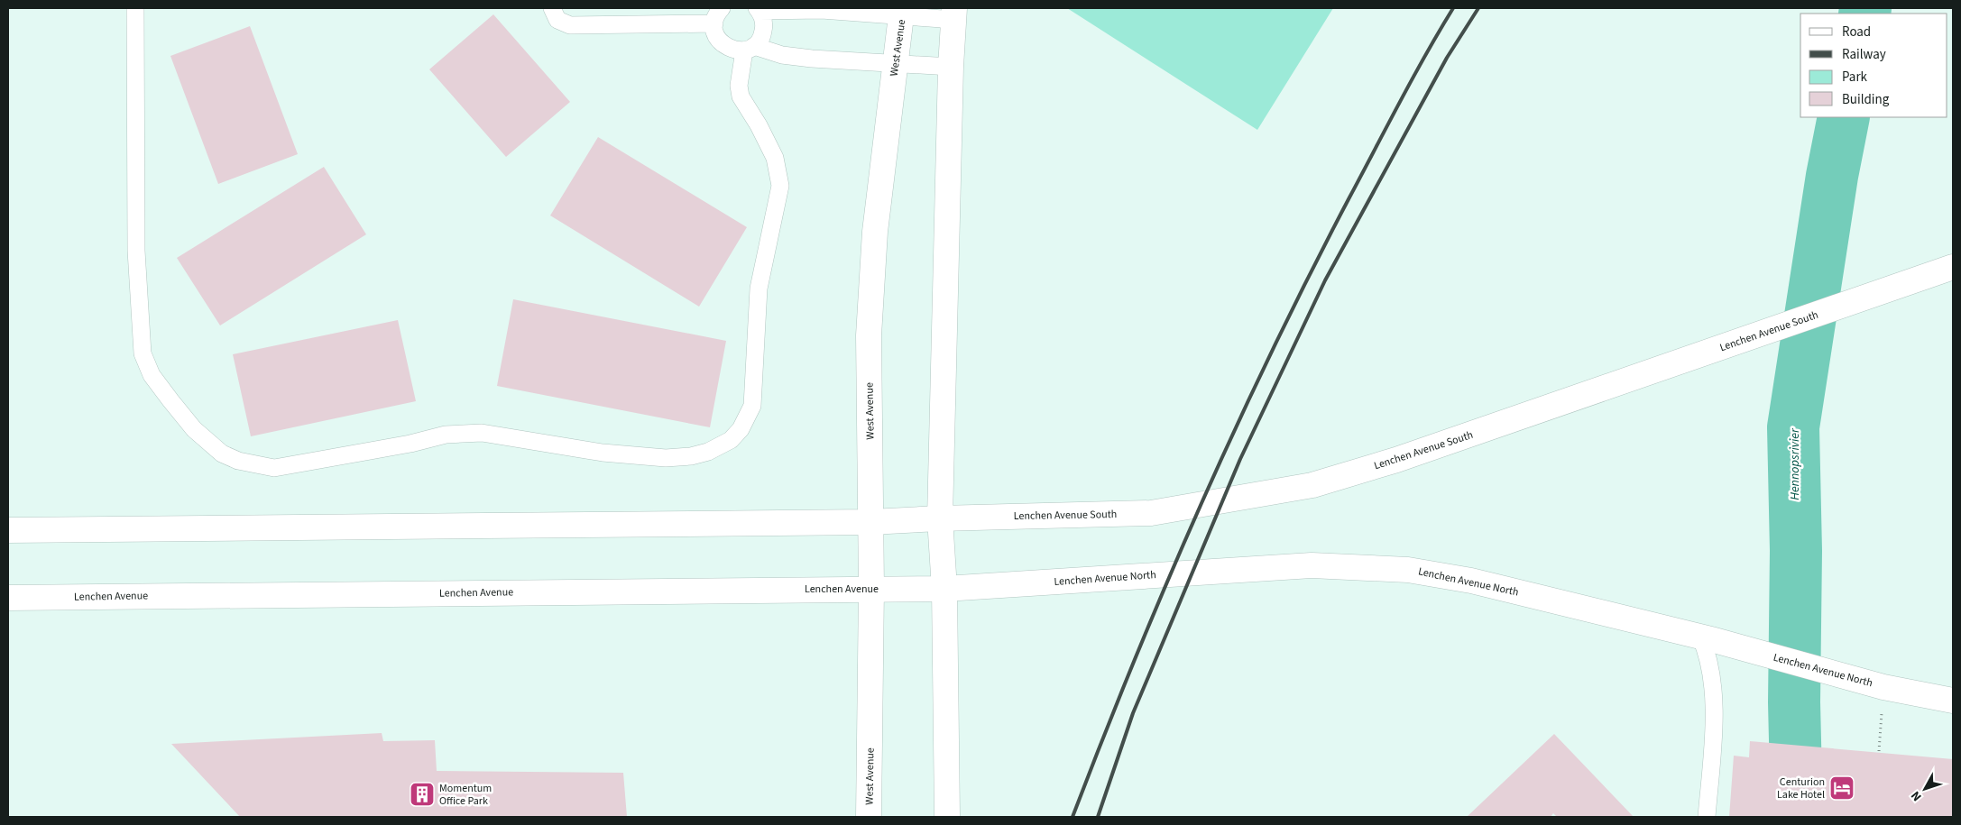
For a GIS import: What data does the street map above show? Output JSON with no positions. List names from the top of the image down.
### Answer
{
  "streets": {
    "main road": [
      "West Avenue",
      "Lenchen Avenue South",
      "Lenchen Avenue North",
      "Lenchen Avenue"
    ]
  },
  "crossings": [
    ["West Avenue", "Lenchen Avenue South"],
    ["West Avenue", "Lenchen Avenue"],
    ["Lenchen Avenue North", "Lenchen Avenue"]
  ],
  "water": ["Hennopsrivier"],
  "places": {
    "hotel": ["Centurion Lake Hotel"],
    "building": ["Momentum Office Park"]
  },
  "legend": [
    "Road",
    "Railway",
    "Park",
    "Building"
  ],
  "north": "bottom left"
}
